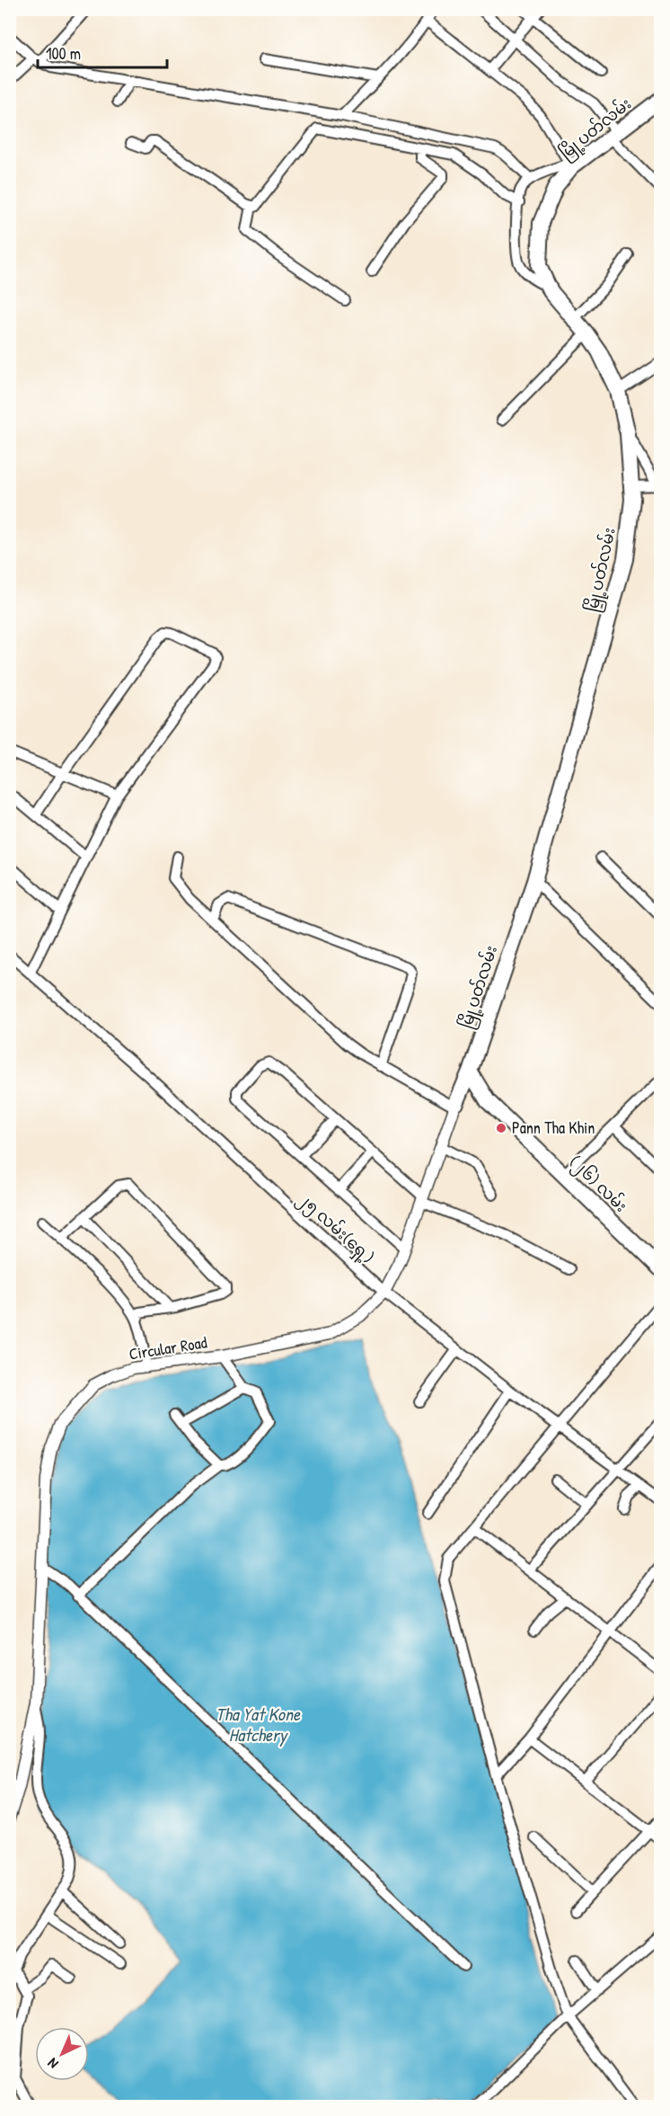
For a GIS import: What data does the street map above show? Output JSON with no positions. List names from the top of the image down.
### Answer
{
  "streets": {
    "main road": ["မြို့ပတ်လမ်း", "(၂၆) လမ်း"],
    "street": ["၂၅ လမ်း(ရှေ့)", "Circular Road"]
  },
  "crossings": [
    ["မြို့ပတ်လမ်း", "(၂၆) လမ်း"],
    ["မြို့ပတ်လမ်း", "Circular Road"],
    ["၂၅ လမ်း(ရှေ့)", "Circular Road"]
  ],
  "water": ["Tha Yat Kone Hatchery"],
  "places": ["Pann Tha Khin"],
  "scale_bar": "100 m",
  "north": "bottom left"
}
